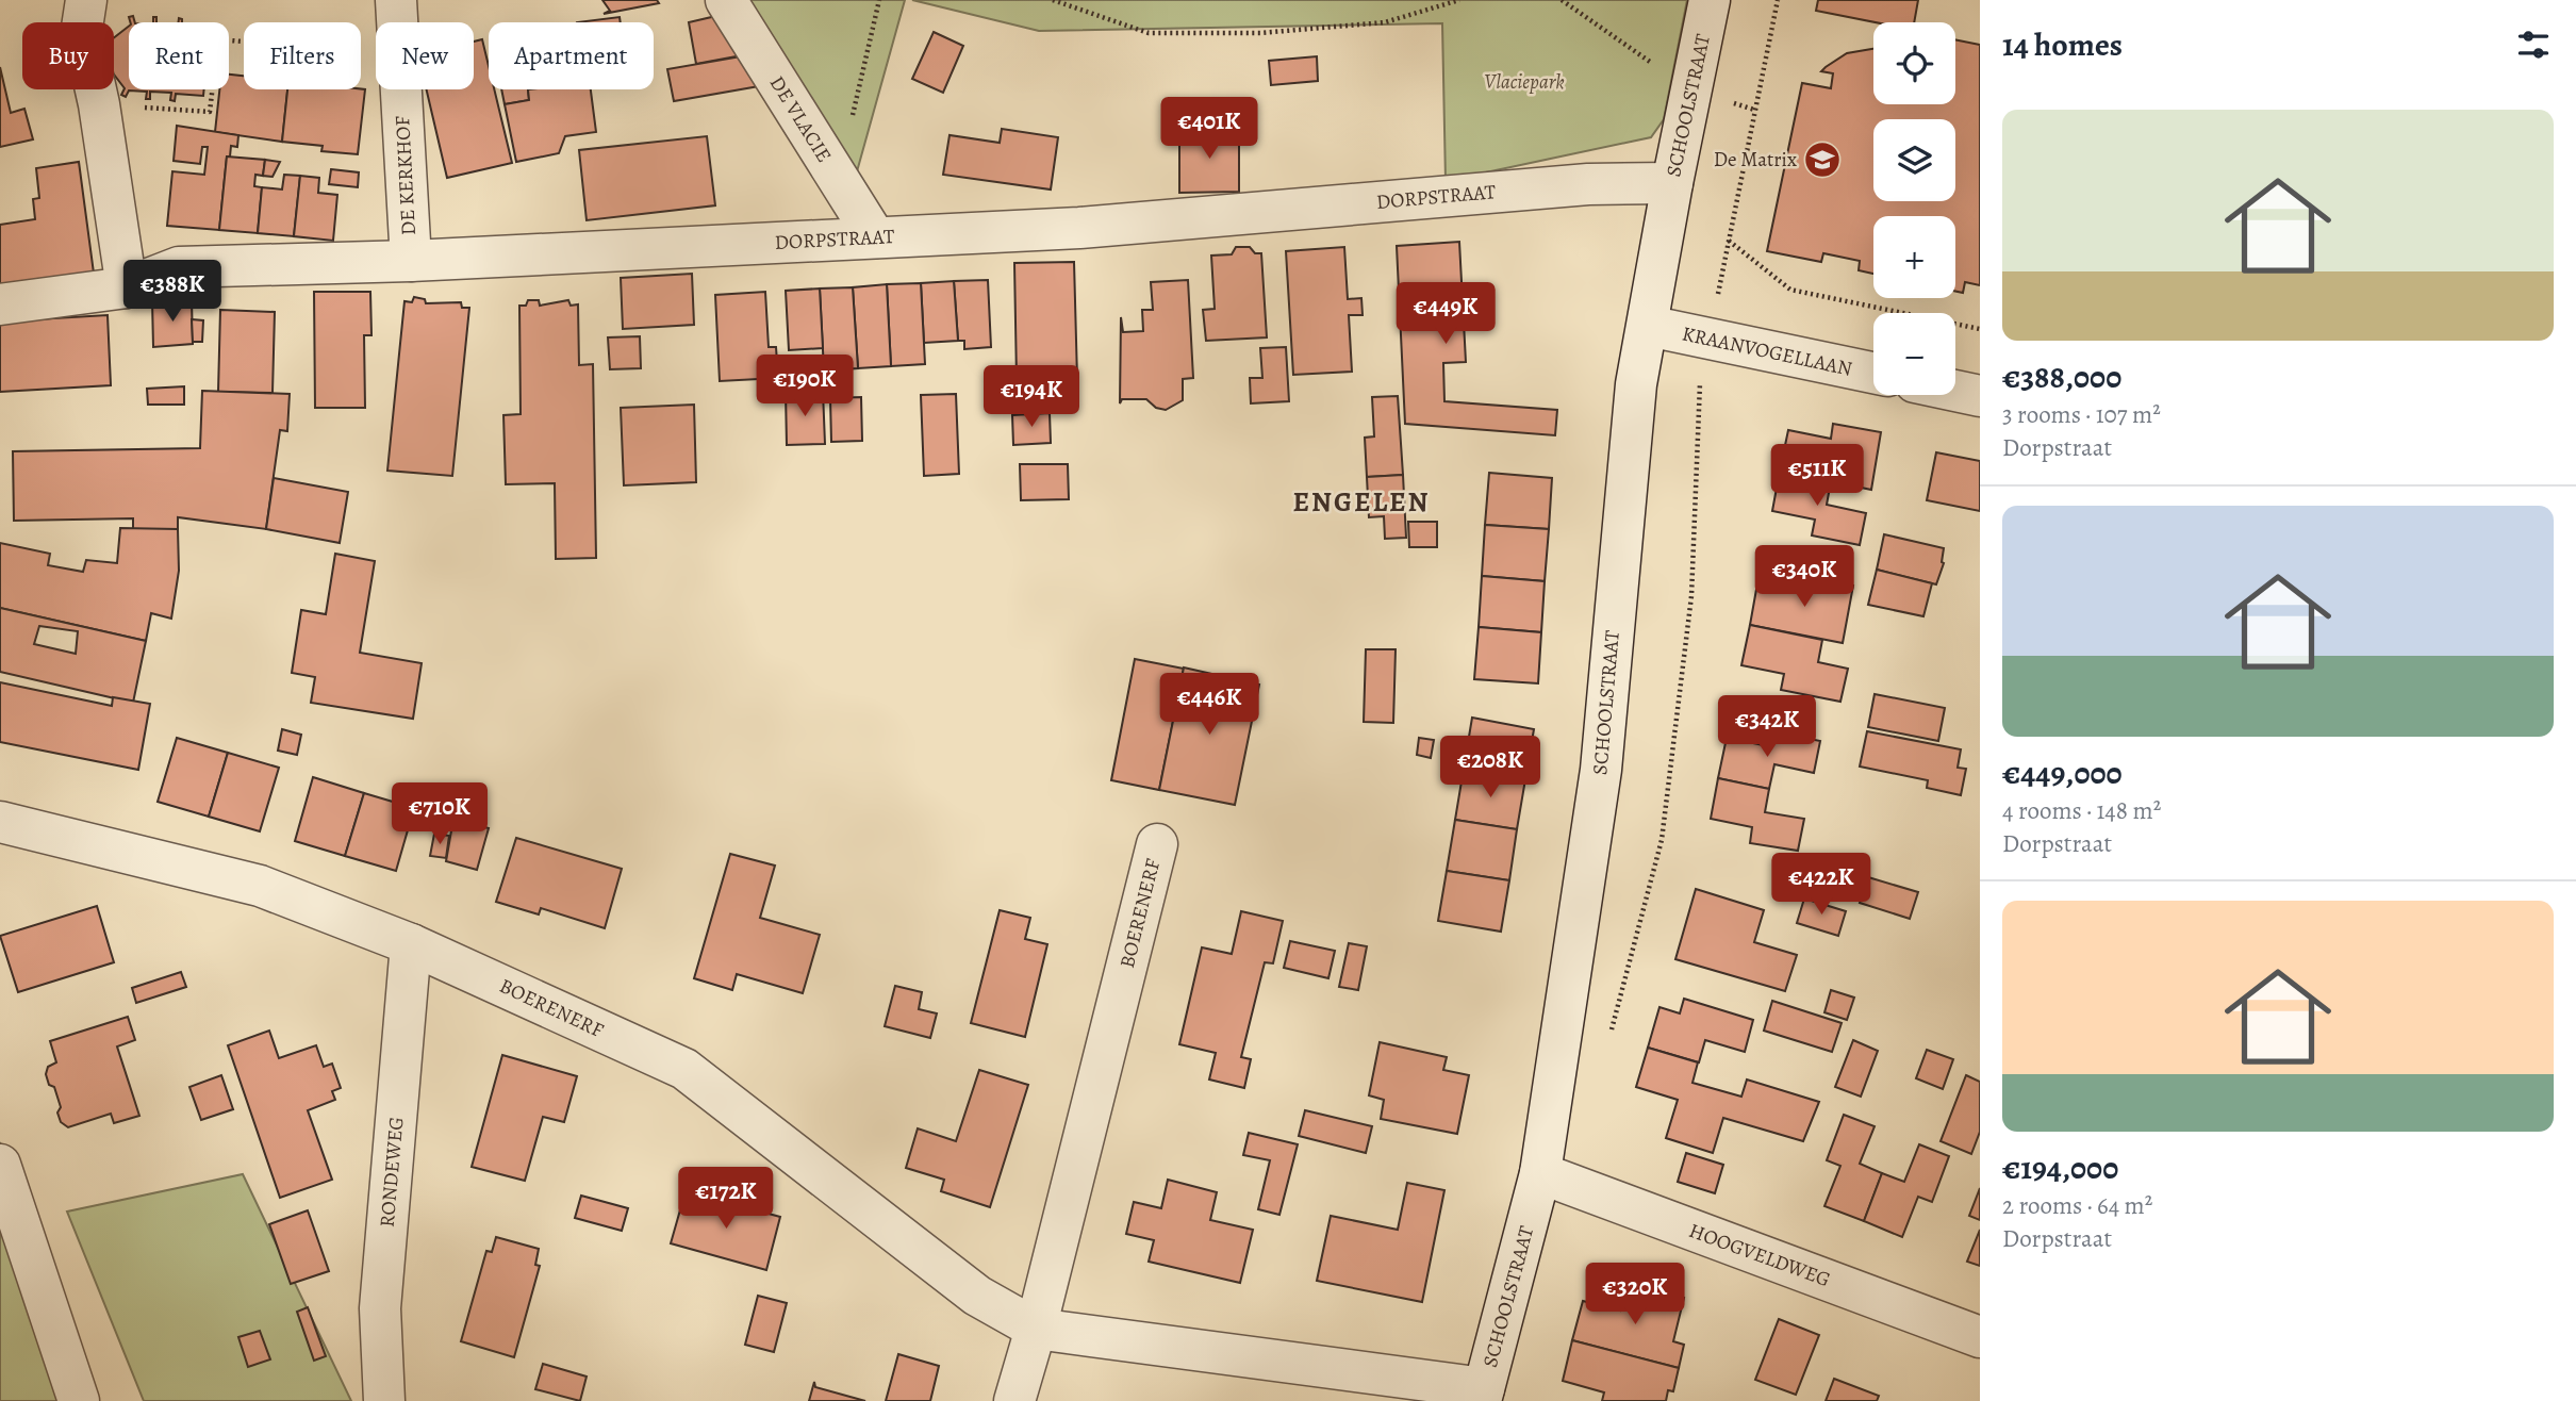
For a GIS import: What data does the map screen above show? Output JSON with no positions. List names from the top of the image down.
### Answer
{
  "streets": {
    "street": [
      "SCHOOLSTRAAT",
      "DE VLACIE",
      "DE KERKHOF",
      "DORPSTRAAT",
      "KRAANVOGELLAAN",
      "BOERENERF",
      "RONDEWEG",
      "HOOGVELDWEG"
    ]
  },
  "crossings": [
    ["SCHOOLSTRAAT", "DORPSTRAAT"],
    ["SCHOOLSTRAAT", "KRAANVOGELLAAN"],
    ["SCHOOLSTRAAT", "BOERENERF"],
    ["SCHOOLSTRAAT", "HOOGVELDWEG"],
    ["DE VLACIE", "DORPSTRAAT"],
    ["DE KERKHOF", "DORPSTRAAT"],
    ["BOERENERF", "RONDEWEG"]
  ],
  "districts": ["ENGELEN"],
  "parks": ["Vlaciepark"],
  "places": {
    "school or university": ["De Matrix"]
  },
  "page": {
    "heading": "14 homes",
    "map_buttons": ["+", "−"],
    "chip": [
      "Buy",
      "Rent",
      "Filters",
      "New",
      "Apartment"
    ],
    "list": [
      {
        "name": "€388,000",
        "note": "3 rooms · 107 m² · Dorpstraat"
      },
      {
        "name": "€449,000",
        "note": "4 rooms · 148 m² · Dorpstraat"
      },
      {
        "name": "€194,000",
        "note": "2 rooms · 64 m² · Dorpstraat"
      }
    ],
    "price": [
      "€401K",
      "€388K",
      "€449K",
      "€190K",
      "€194K",
      "€511K",
      "€340K",
      "€446K",
      "€342K",
      "€208K",
      "€710K",
      "€422K",
      "€172K",
      "€320K"
    ]
  }
}
